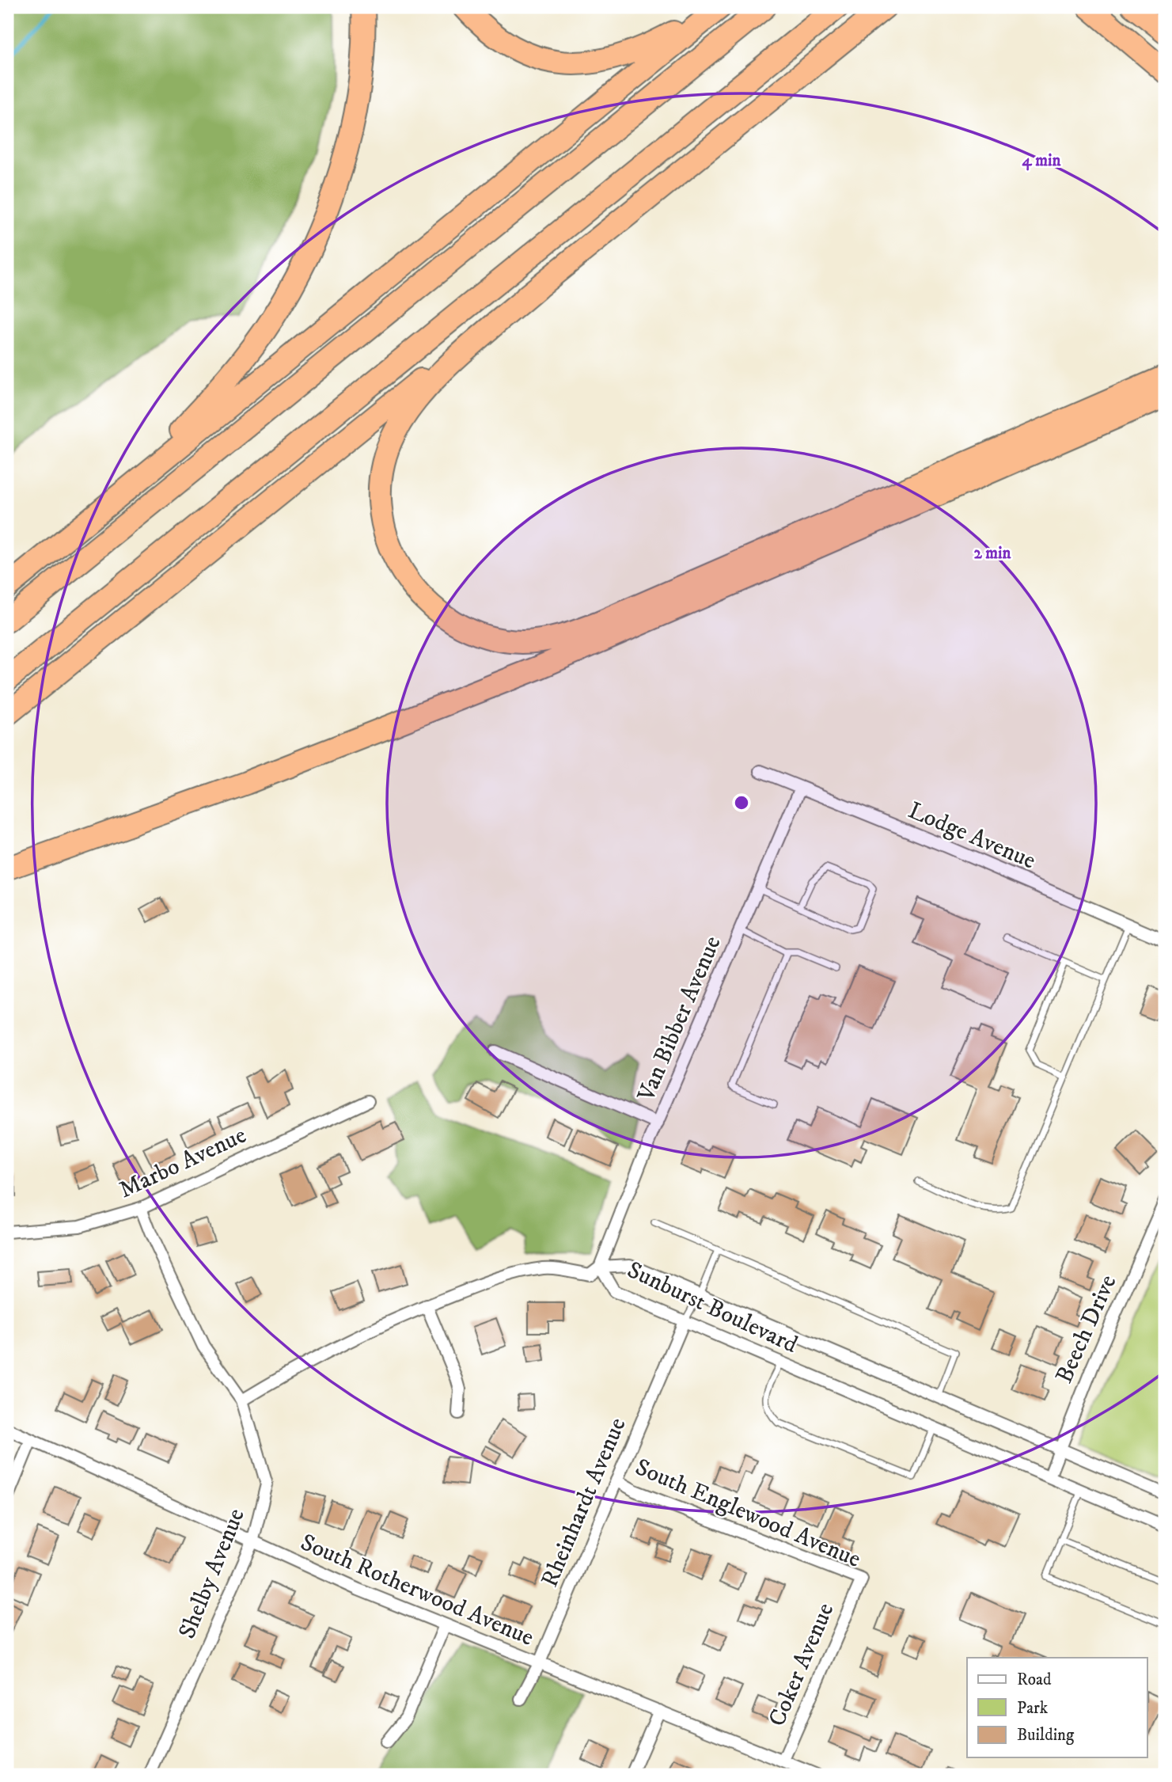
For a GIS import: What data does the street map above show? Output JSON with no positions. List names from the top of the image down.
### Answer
{
  "streets": {
    "street": [
      "Lodge Avenue",
      "Van Bibber Avenue",
      "Marbo Avenue",
      "Sunburst Boulevard",
      "Beech Drive",
      "Rheinhardt Avenue",
      "South Englewood Avenue",
      "Shelby Avenue",
      "South Rotherwood Avenue",
      "Coker Avenue"
    ]
  },
  "crossings": [
    ["Lodge Avenue", "Van Bibber Avenue"],
    ["Van Bibber Avenue", "Sunburst Boulevard"],
    ["Marbo Avenue", "Shelby Avenue"],
    ["Sunburst Boulevard", "Beech Drive"],
    ["Sunburst Boulevard", "Rheinhardt Avenue"],
    ["Rheinhardt Avenue", "South Englewood Avenue"],
    ["Rheinhardt Avenue", "South Rotherwood Avenue"],
    ["South Englewood Avenue", "Coker Avenue"],
    ["Shelby Avenue", "South Rotherwood Avenue"],
    ["South Rotherwood Avenue", "Coker Avenue"]
  ],
  "legend": ["Road", "Park", "Building"],
  "rings": ["4 min", "2 min"]
}
